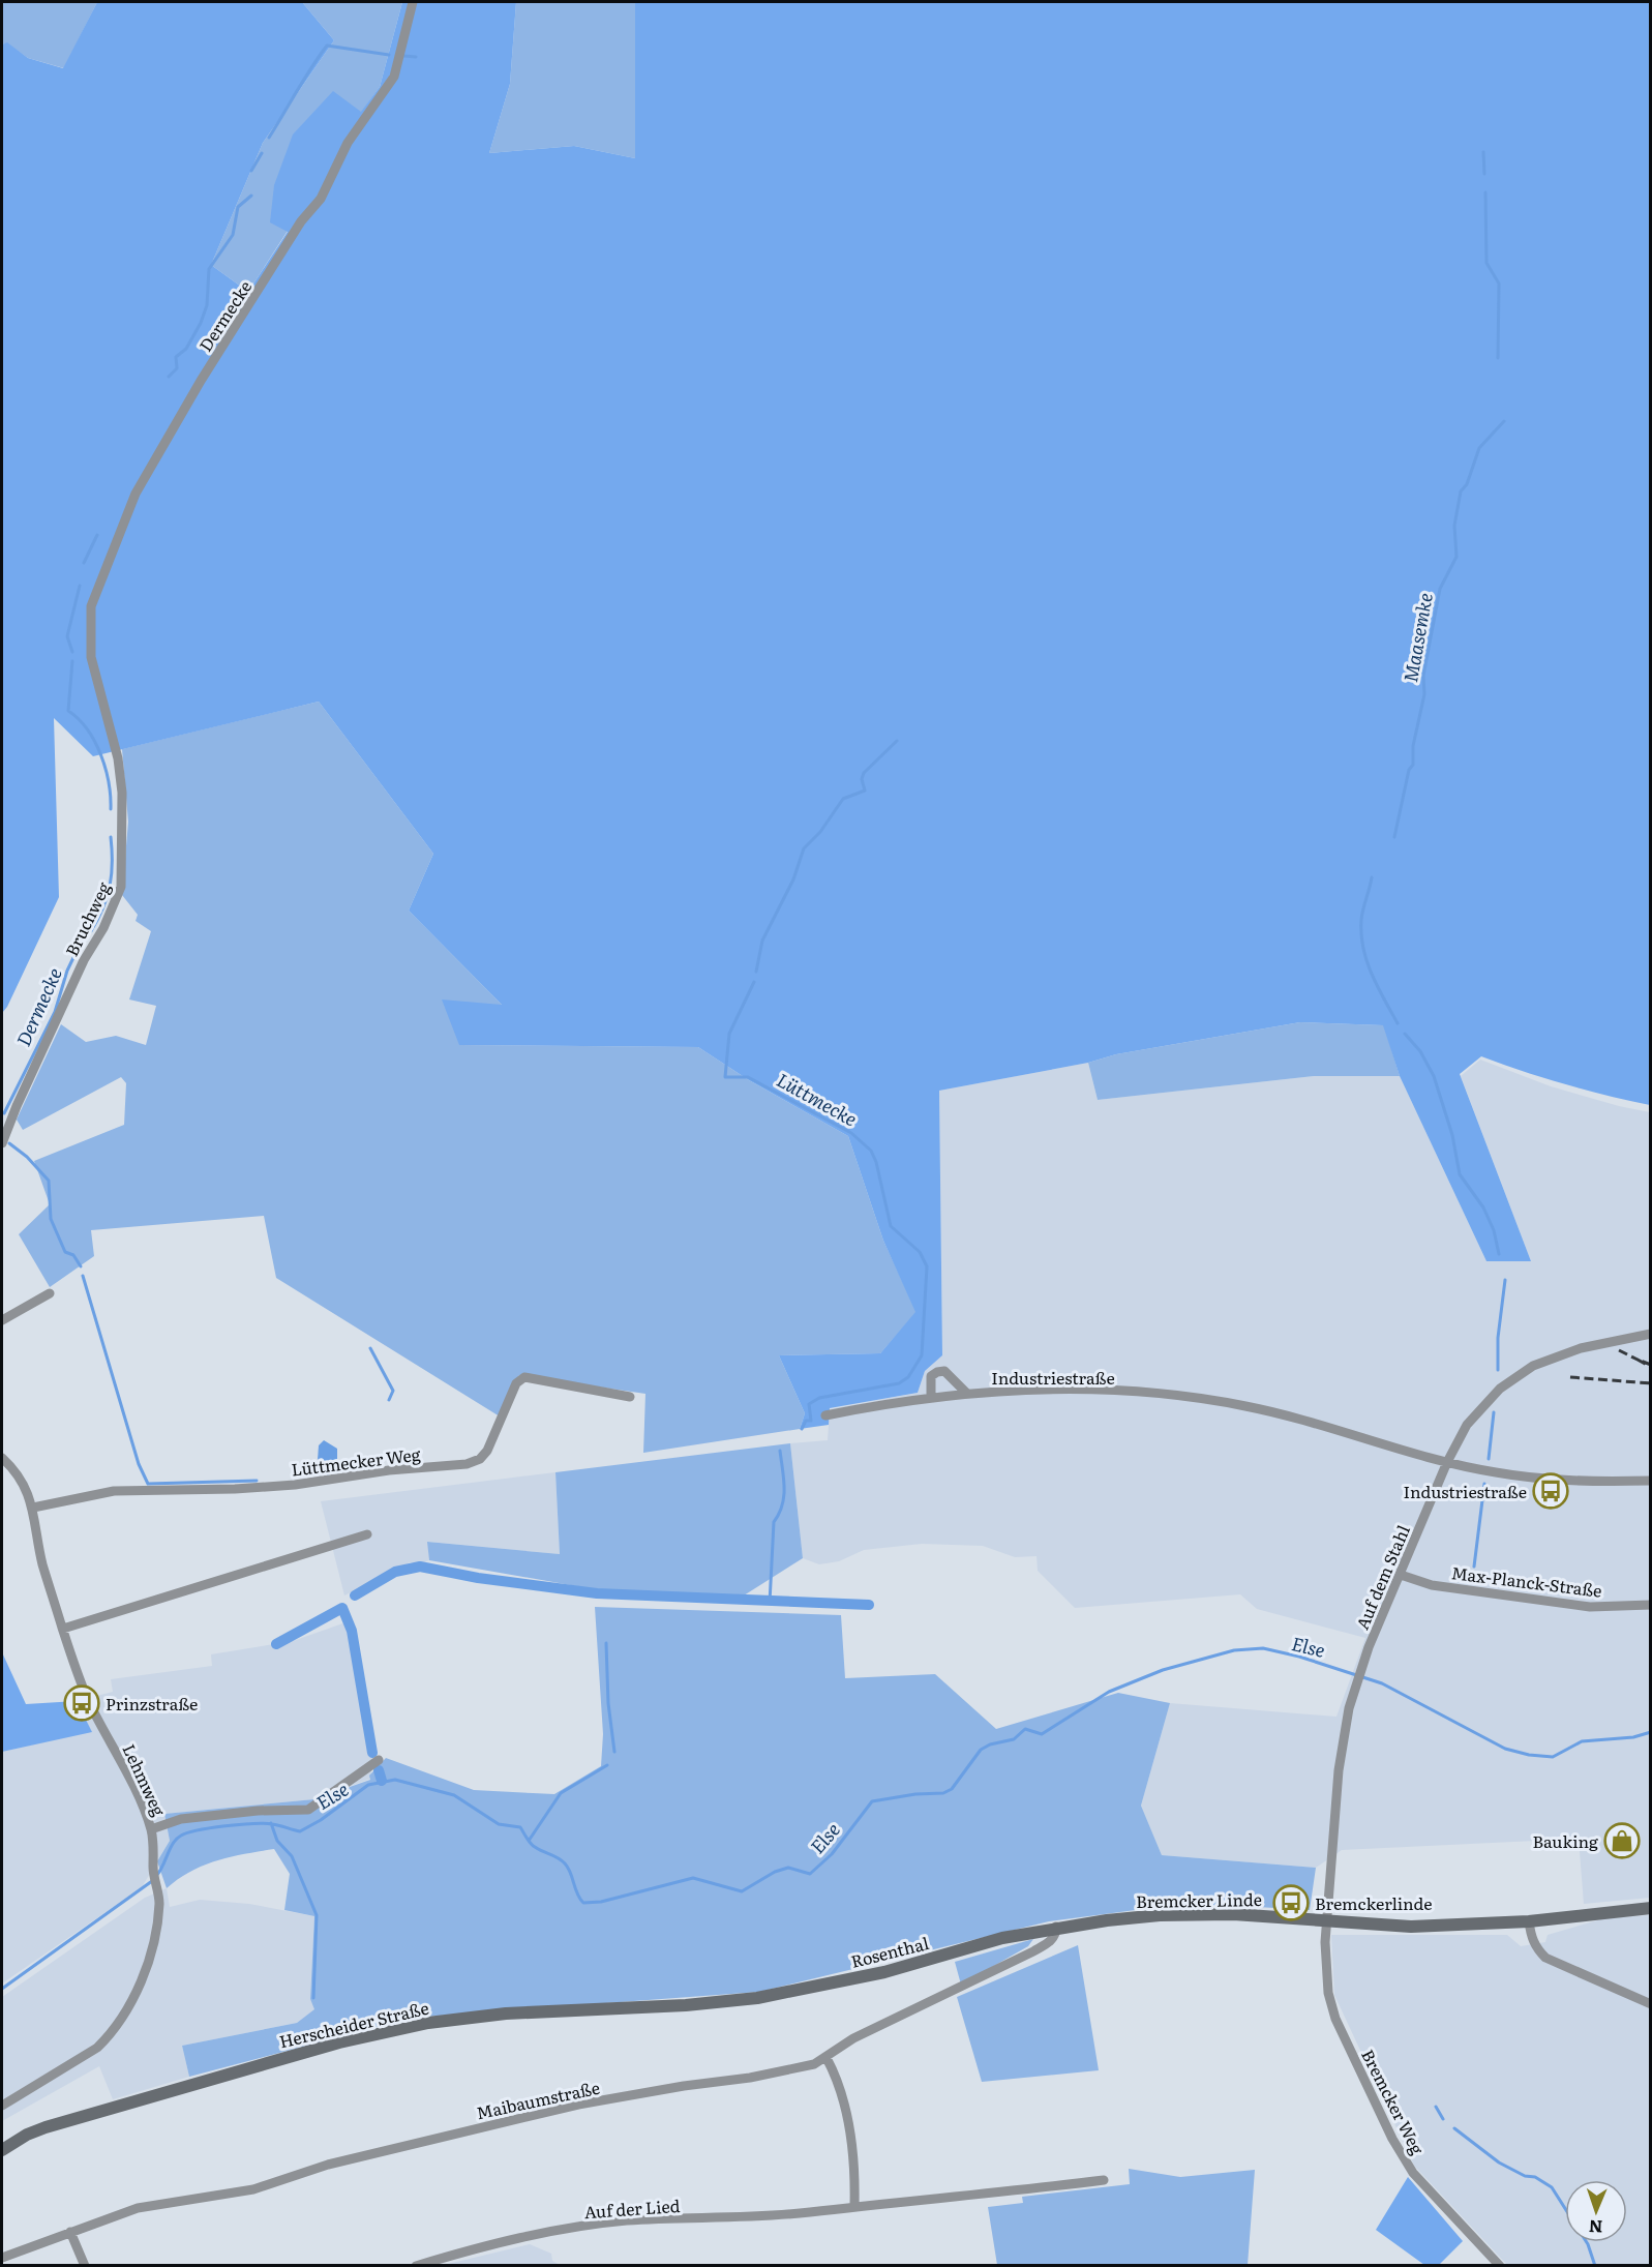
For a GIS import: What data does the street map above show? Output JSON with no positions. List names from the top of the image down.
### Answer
{
  "streets": {
    "main road": ["Bremcker Linde", "Rosenthal", "Herscheider Straße"],
    "street": [
      "Dermecke",
      "Bruchweg",
      "Industriestraße",
      "Lüttmecker Weg",
      "Auf dem Stahl",
      "Max-Planck-Straße",
      "Lehmweg",
      "Maibaumstraße",
      "Bremcker Weg",
      "Auf der Lied"
    ]
  },
  "crossings": [
    ["Dermecke", "Bruchweg"],
    ["Industriestraße", "Auf dem Stahl"],
    ["Lüttmecker Weg", "Lehmweg"],
    ["Auf dem Stahl", "Max-Planck-Straße"],
    ["Auf dem Stahl", "Bremcker Linde"],
    ["Auf dem Stahl", "Bremcker Weg"],
    ["Bremcker Linde", "Rosenthal"],
    ["Bremcker Linde", "Maibaumstraße"],
    ["Bremcker Linde", "Bremcker Weg"],
    ["Rosenthal", "Herscheider Straße"],
    ["Rosenthal", "Maibaumstraße"]
  ],
  "water": [
    "Maasemke",
    "Dermecke",
    "Lüttmecke",
    "Else"
  ],
  "places": {
    "bus stop": ["Industriestraße", "Prinzstraße", "Bremckerlinde"],
    "shop": ["Bauking"]
  },
  "north": "bottom"
}
